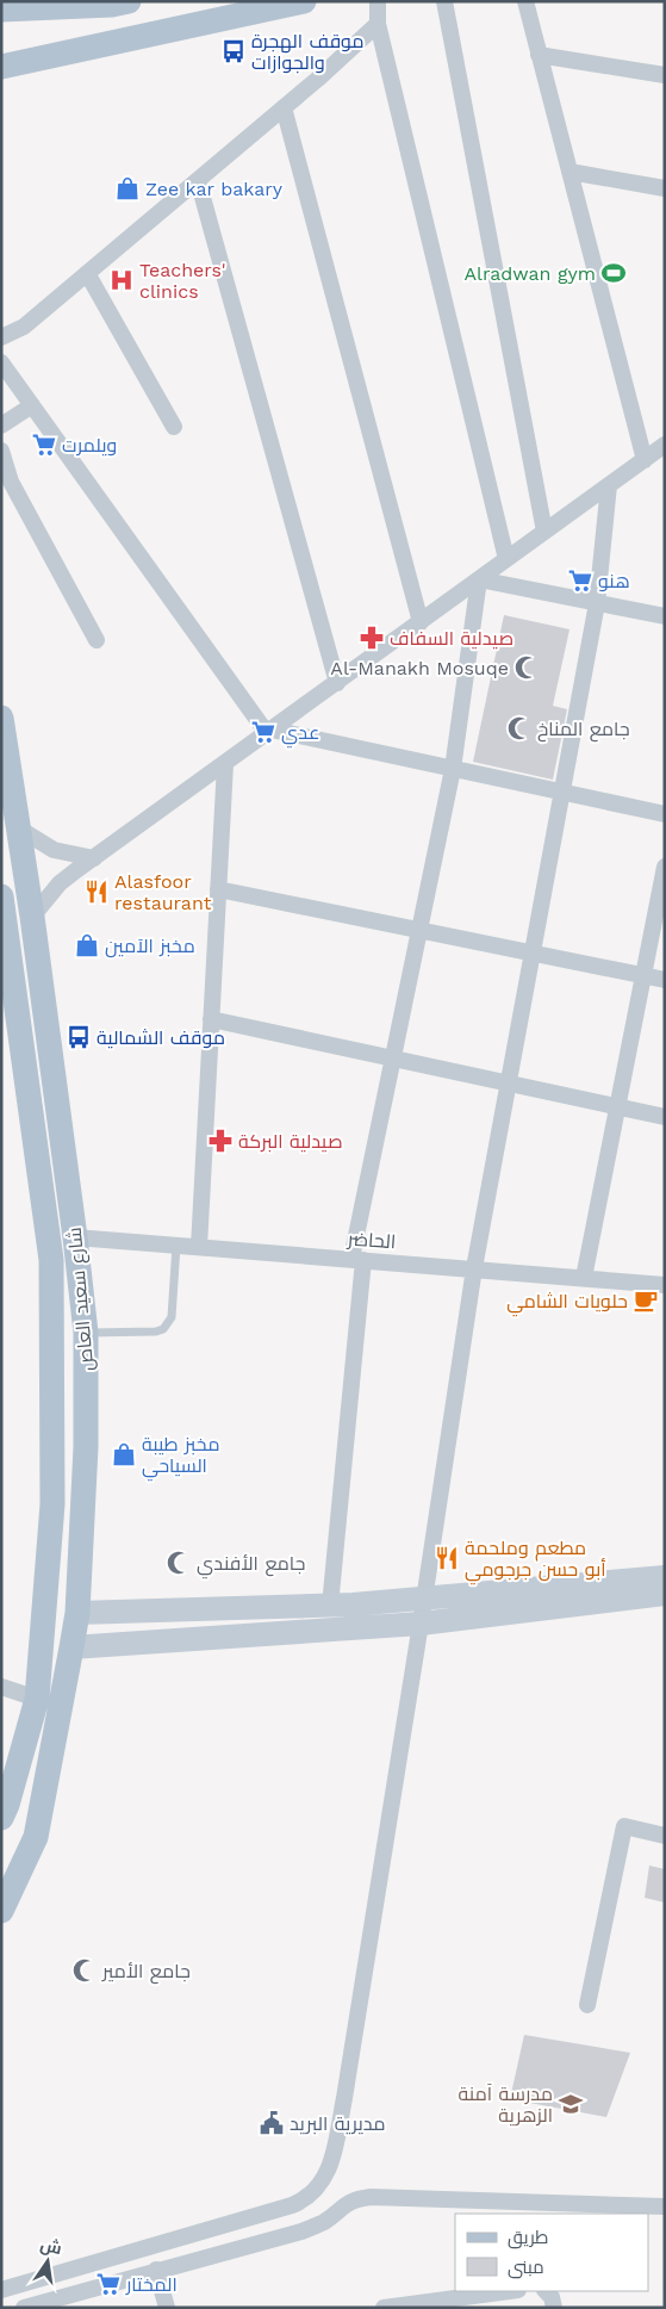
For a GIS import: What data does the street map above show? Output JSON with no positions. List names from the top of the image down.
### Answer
{
  "streets": {
    "main road": ["شارع سعيد العاص"],
    "street": ["الحاضر"]
  },
  "crossings": [
    ["الحاضر", "شارع سعيد العاص"]
  ],
  "places": {
    "bus stop": ["موقف الهجرة والجوازات", "موقف الشمالية"],
    "shop": ["Zee kar bakary", "مخبز الآمين", "مخبز طيبة السياحي"],
    "sports": ["Alradwan gym"],
    "hospital": ["Teachers' clinics"],
    "supermarket": [
      "ويلمرت",
      "هنو",
      "عدي",
      "المختار"
    ],
    "pharmacy": ["صيدلية السفاف", "صيدلية البركة"],
    "mosque": [
      "Al-Manakh Mosuqe",
      "جامع المناخ",
      "جامع الأفندي",
      "جامع الأمير"
    ],
    "restaurant": ["Alasfoor restaurant", "مطعم وملحمة أبو حسن جرجومي"],
    "cafe": ["حلويات الشامي"],
    "school or university": ["مدرسة آمنة الزهرية"],
    "public building": ["مديرية البريد"]
  },
  "legend": ["طريق", "مبنى"],
  "north": "top"
}
